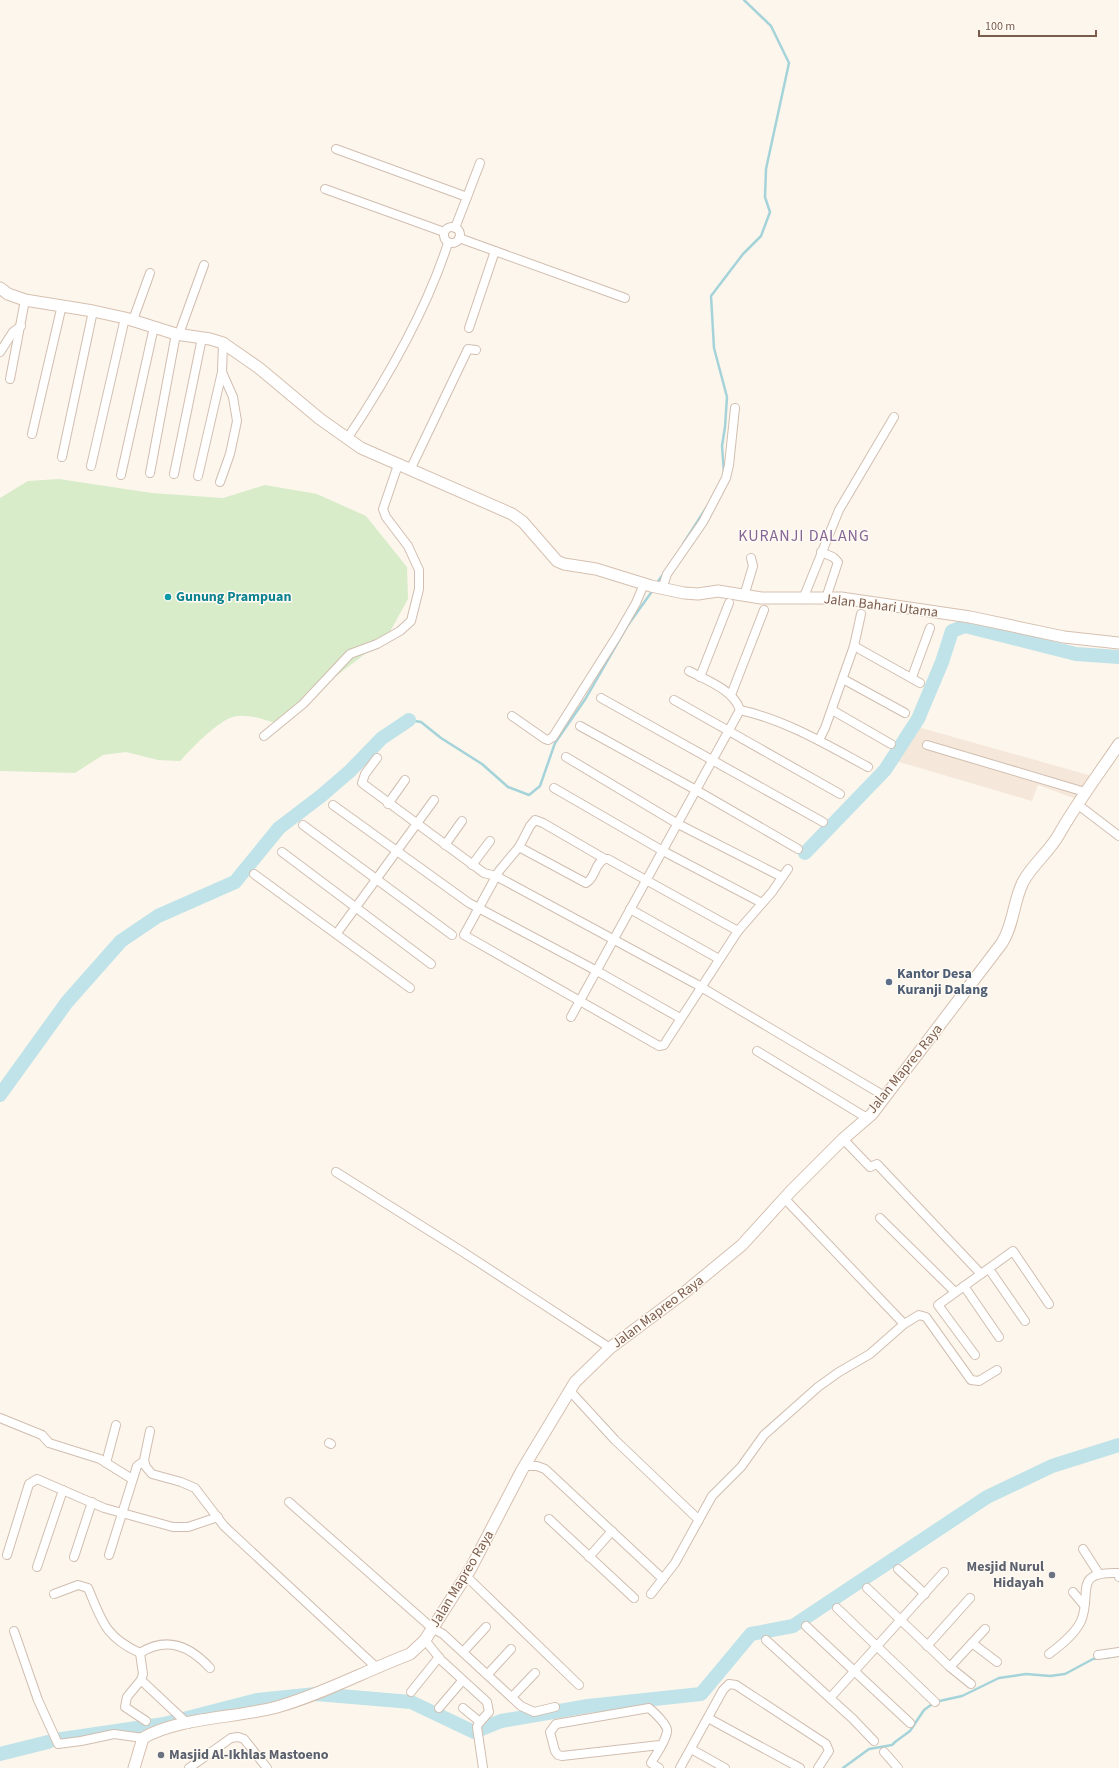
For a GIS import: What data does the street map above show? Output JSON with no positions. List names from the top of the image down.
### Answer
{
  "streets": {
    "street": ["Jalan Bahari Utama", "Jalan Mapreo Raya"]
  },
  "districts": ["KURANJI DALANG"],
  "places": [
    "Gunung Prampuan",
    "Kantor Desa Kuranji Dalang",
    "Mesjid Nurul Hidayah",
    "Masjid Al-Ikhlas Mastoeno"
  ],
  "scale_bar": "100 m"
}
